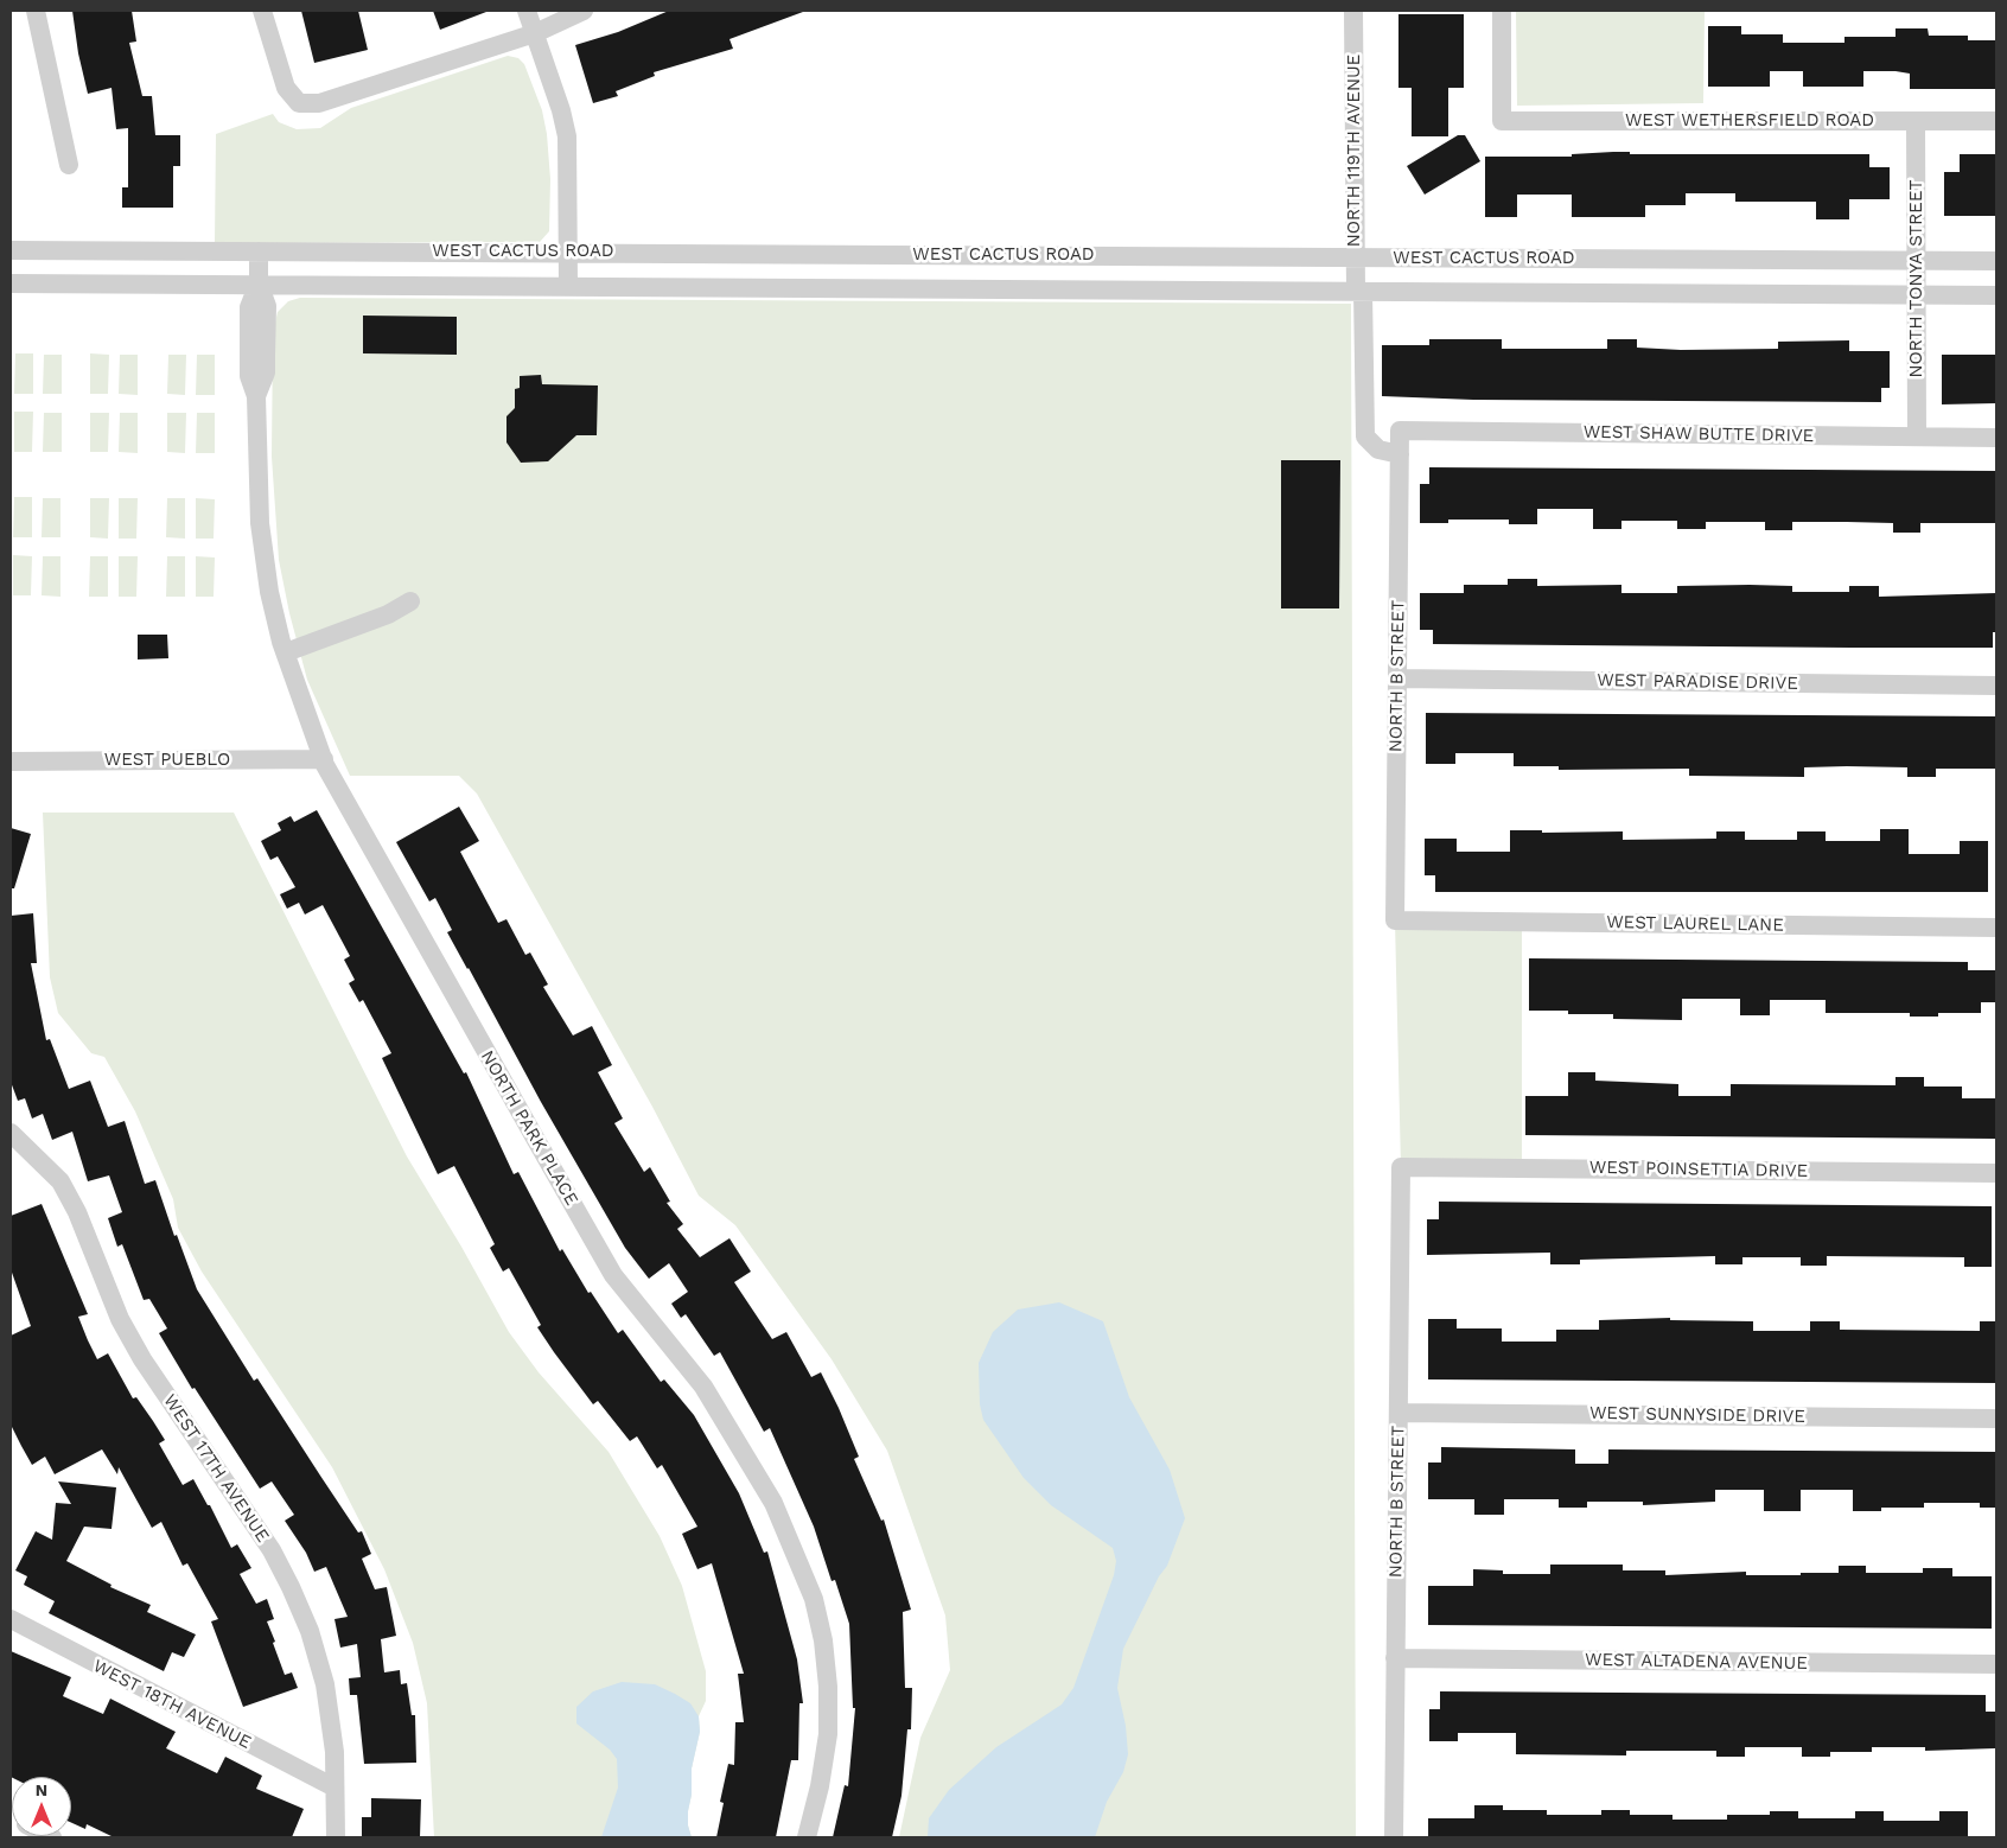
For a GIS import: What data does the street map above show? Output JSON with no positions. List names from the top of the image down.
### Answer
{
  "streets": {
    "street": [
      "WEST WETHERSFIELD ROAD",
      "NORTH 119TH AVENUE",
      "WEST CACTUS ROAD",
      "NORTH TONYA STREET",
      "WEST SHAW BUTTE DRIVE",
      "NORTH B STREET",
      "WEST PARADISE DRIVE",
      "WEST PUEBLO",
      "WEST LAUREL LANE",
      "NORTH PARK PLACE",
      "WEST POINSETTIA DRIVE",
      "WEST SUNNYSIDE DRIVE",
      "WEST 17TH AVENUE",
      "WEST ALTADENA AVENUE",
      "WEST 18TH AVENUE"
    ]
  },
  "crossings": [
    ["WEST WETHERSFIELD ROAD", "NORTH TONYA STREET"],
    ["NORTH 119TH AVENUE", "WEST CACTUS ROAD"],
    ["NORTH 119TH AVENUE", "NORTH B STREET"],
    ["WEST CACTUS ROAD", "NORTH TONYA STREET"],
    ["WEST CACTUS ROAD", "NORTH PARK PLACE"],
    ["NORTH TONYA STREET", "WEST SHAW BUTTE DRIVE"],
    ["WEST SHAW BUTTE DRIVE", "NORTH B STREET"],
    ["NORTH B STREET", "WEST PARADISE DRIVE"],
    ["NORTH B STREET", "WEST LAUREL LANE"],
    ["NORTH B STREET", "WEST POINSETTIA DRIVE"],
    ["NORTH B STREET", "WEST SUNNYSIDE DRIVE"],
    ["NORTH B STREET", "WEST ALTADENA AVENUE"],
    ["WEST PUEBLO", "NORTH PARK PLACE"],
    ["WEST 17TH AVENUE", "WEST 18TH AVENUE"]
  ],
  "north": "top"
}
